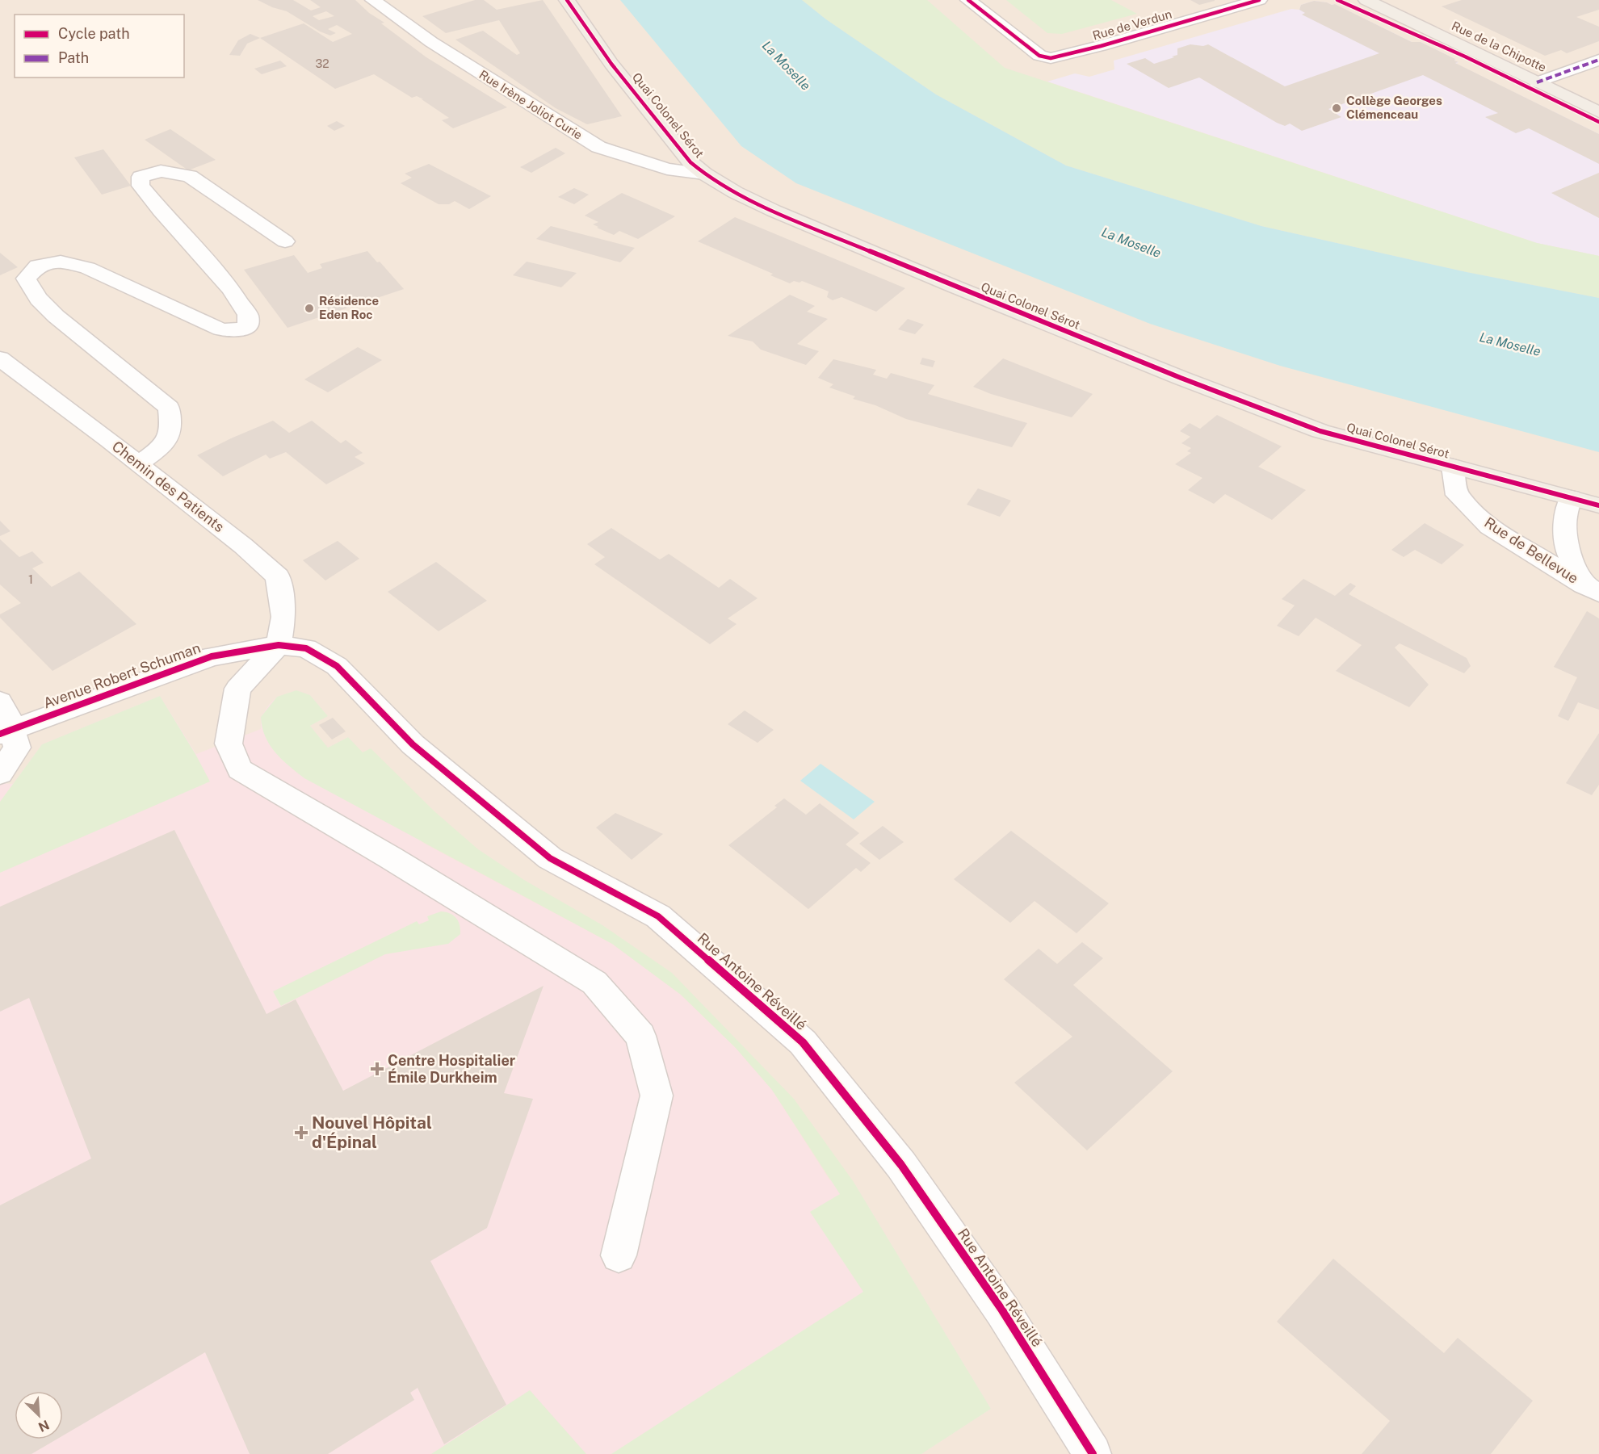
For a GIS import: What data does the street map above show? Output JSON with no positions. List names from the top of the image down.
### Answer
{
  "streets": {
    "main road": ["Rue de la Chipotte", "Quai Colonel Sérot"],
    "street": [
      "Rue de Verdun",
      "Rue Irène Joliot Curie",
      "Chemin des Patients",
      "Rue de Bellevue",
      "Avenue Robert Schuman",
      "Rue Antoine Réveillé"
    ]
  },
  "crossings": [
    ["Rue Irène Joliot Curie", "Quai Colonel Sérot"],
    ["Quai Colonel Sérot", "Rue de Bellevue"],
    ["Chemin des Patients", "Avenue Robert Schuman"],
    ["Avenue Robert Schuman", "Rue Antoine Réveillé"]
  ],
  "water": ["La Moselle"],
  "places": {
    "other": ["Collège Georges Clémenceau", "Résidence Eden Roc"],
    "health": ["Centre Hospitalier Émile Durkheim", "Nouvel Hôpital d'Épinal"]
  },
  "house_numbers": ["32", "1"],
  "legend": ["Cycle path", "Path"],
  "north": "bottom right"
}
